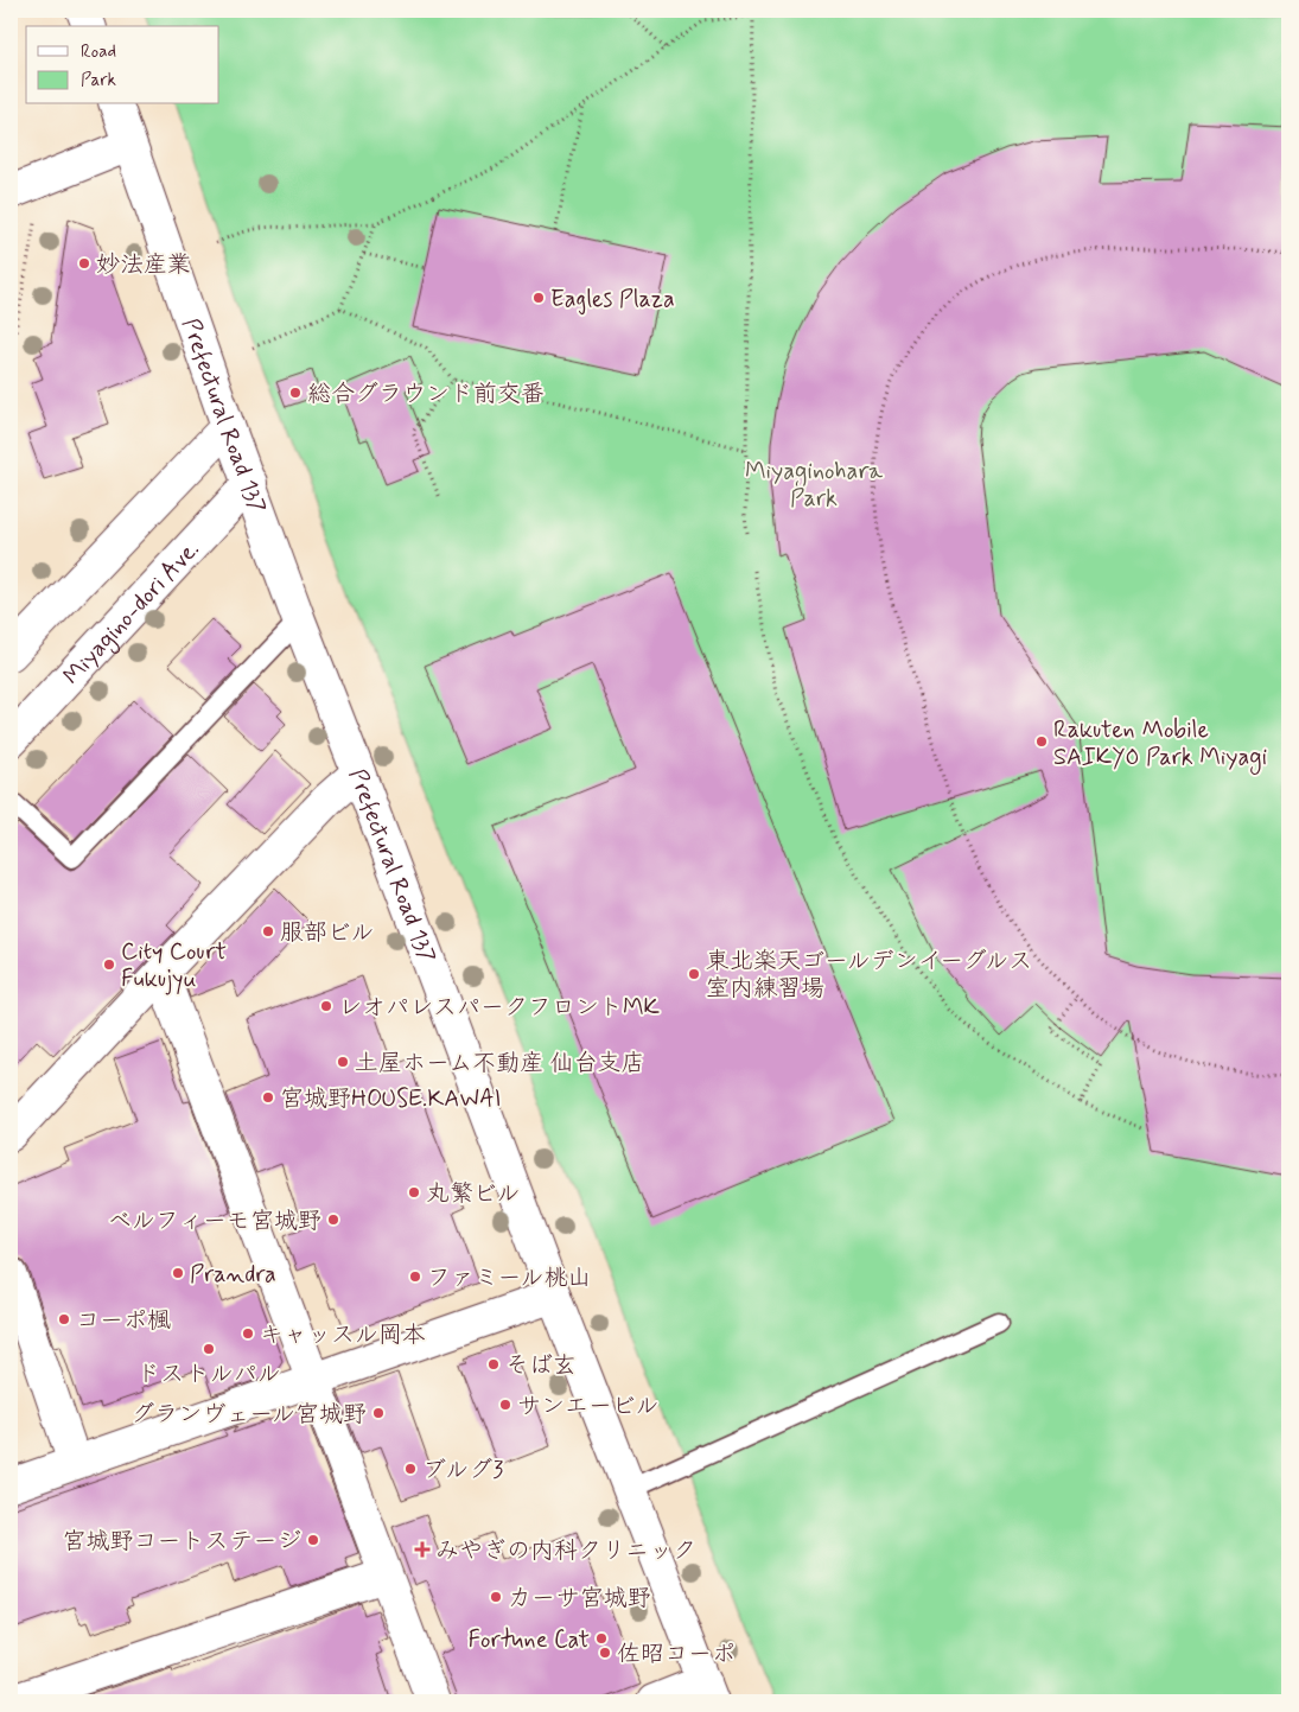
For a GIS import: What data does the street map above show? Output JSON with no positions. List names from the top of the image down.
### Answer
{
  "streets": {
    "street": ["Prefectural Road 137", "Miyagino-dori Ave."]
  },
  "crossings": [
    ["Prefectural Road 137", "Miyagino-dori Ave."]
  ],
  "parks": ["Miyaginohara Park"],
  "places": {
    "other": [
      "妙法産業",
      "Eagles Plaza",
      "総合グラウンド前交番",
      "Rakuten Mobile SAIKYO Park Miyagi",
      "服部ビル",
      "City Court Fukujyu",
      "東北楽天ゴールデンイーグルス 室内練習場",
      "レオパレスパークフロントMK",
      "土屋ホーム不動産 仙台支店",
      "宮城野HOUSE.KAWAI",
      "丸繁ビル",
      "ベルフィーモ宮城野",
      "Prandra",
      "ファミール桃山",
      "コーポ楓",
      "キャッスル岡本",
      "ドストルパル",
      "そば玄",
      "サンエービル",
      "グランヴェール宮城野",
      "ブルグ3",
      "宮城野コートステージ",
      "カーサ宮城野",
      "Fortune Cat",
      "佐昭コーポ"
    ],
    "health": ["みやぎの内科クリニック"]
  },
  "legend": ["Road", "Park"]
}
